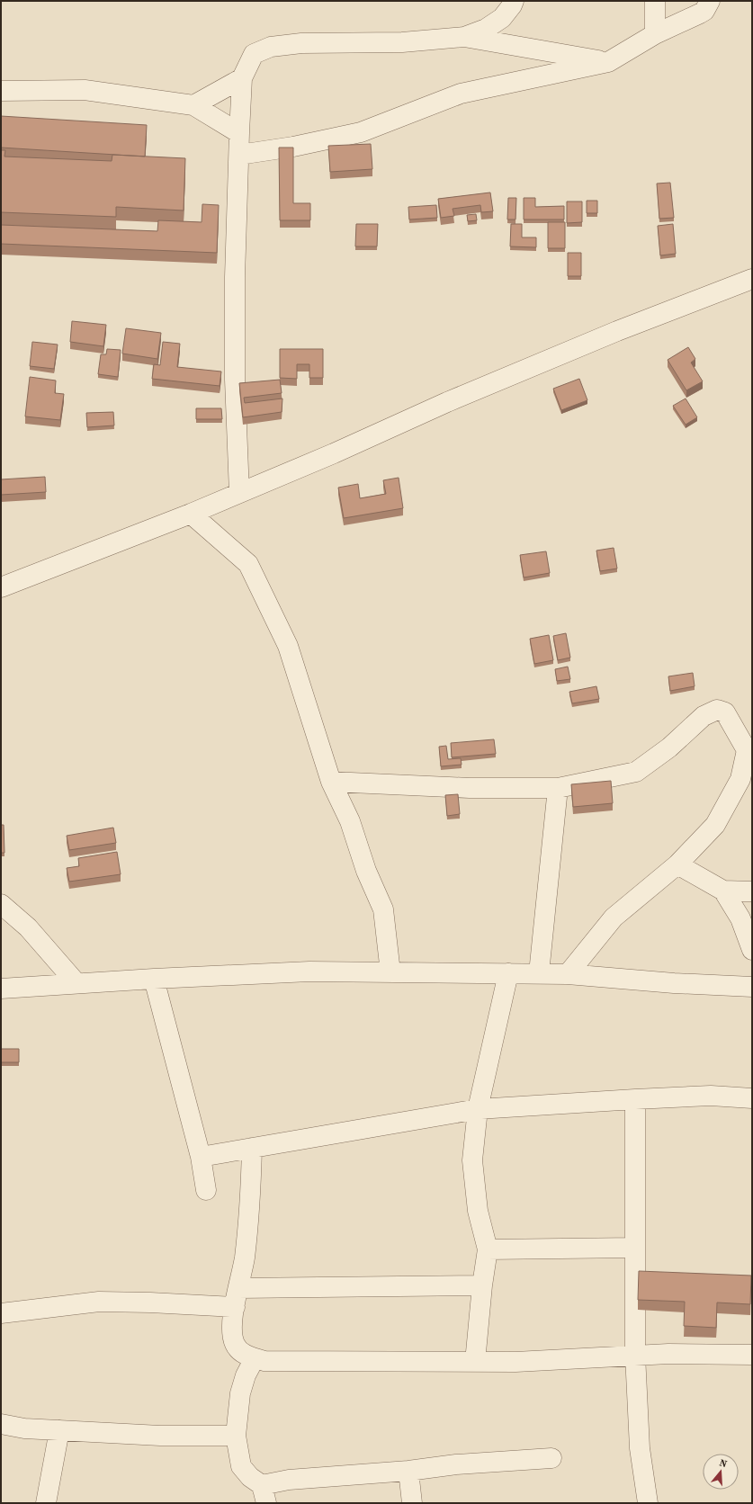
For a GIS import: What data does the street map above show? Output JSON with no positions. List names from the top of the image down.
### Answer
{
  "north": "top"
}
